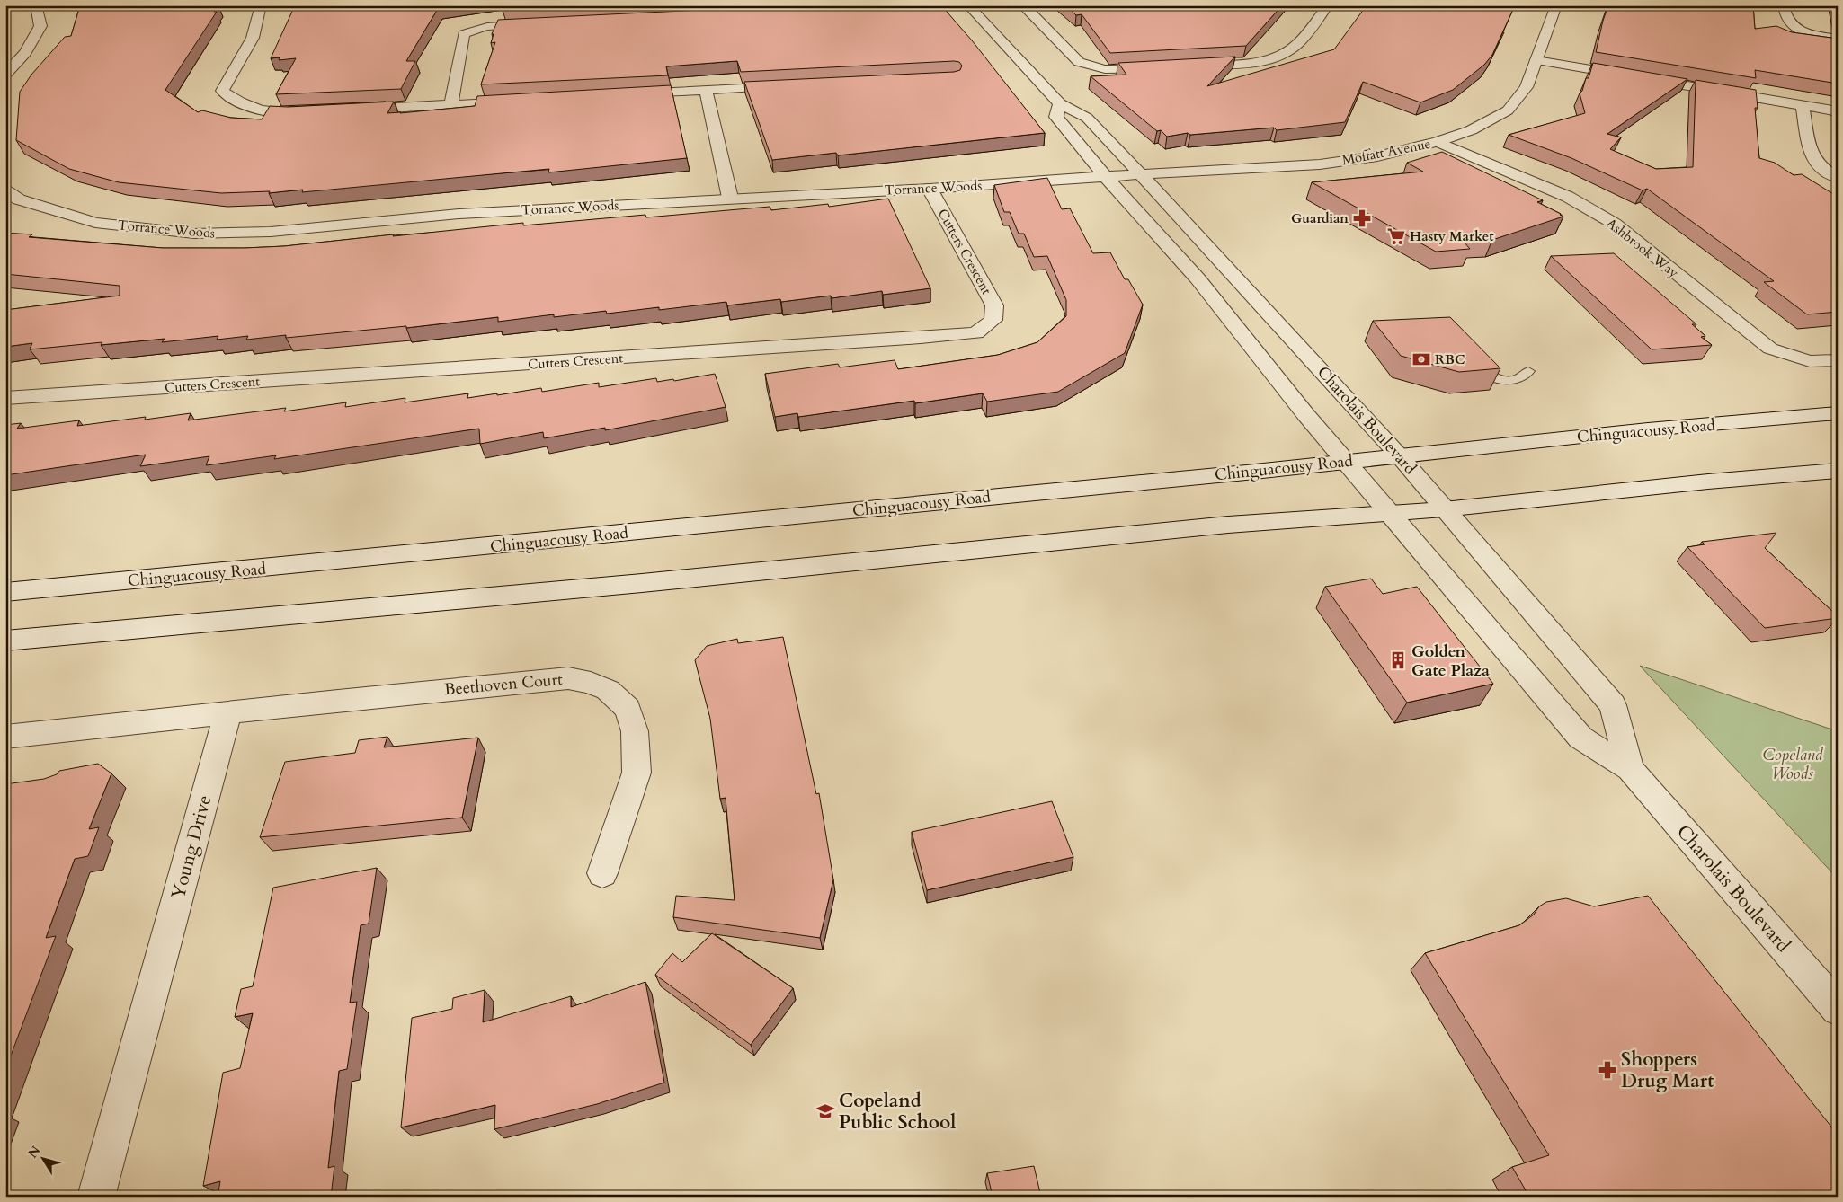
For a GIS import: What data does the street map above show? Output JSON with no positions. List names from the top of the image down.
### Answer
{
  "streets": {
    "street": [
      "Moffatt Avenue",
      "Torrance Woods",
      "Ashbrook Way",
      "Cutters Crescent",
      "Charolais Boulevard",
      "Chinguacousy Road",
      "Beethoven Court",
      "Young Drive"
    ]
  },
  "crossings": [
    ["Moffatt Avenue", "Torrance Woods"],
    ["Moffatt Avenue", "Ashbrook Way"],
    ["Moffatt Avenue", "Charolais Boulevard"],
    ["Torrance Woods", "Cutters Crescent"],
    ["Torrance Woods", "Charolais Boulevard"],
    ["Charolais Boulevard", "Chinguacousy Road"],
    ["Beethoven Court", "Young Drive"]
  ],
  "parks": ["Copeland Woods"],
  "places": {
    "pharmacy": ["Guardian", "Shoppers Drug Mart"],
    "supermarket": ["Hasty Market"],
    "bank": ["RBC"],
    "building": ["Golden Gate Plaza"],
    "school or university": ["Copeland Public School"]
  },
  "north": "top left"
}
